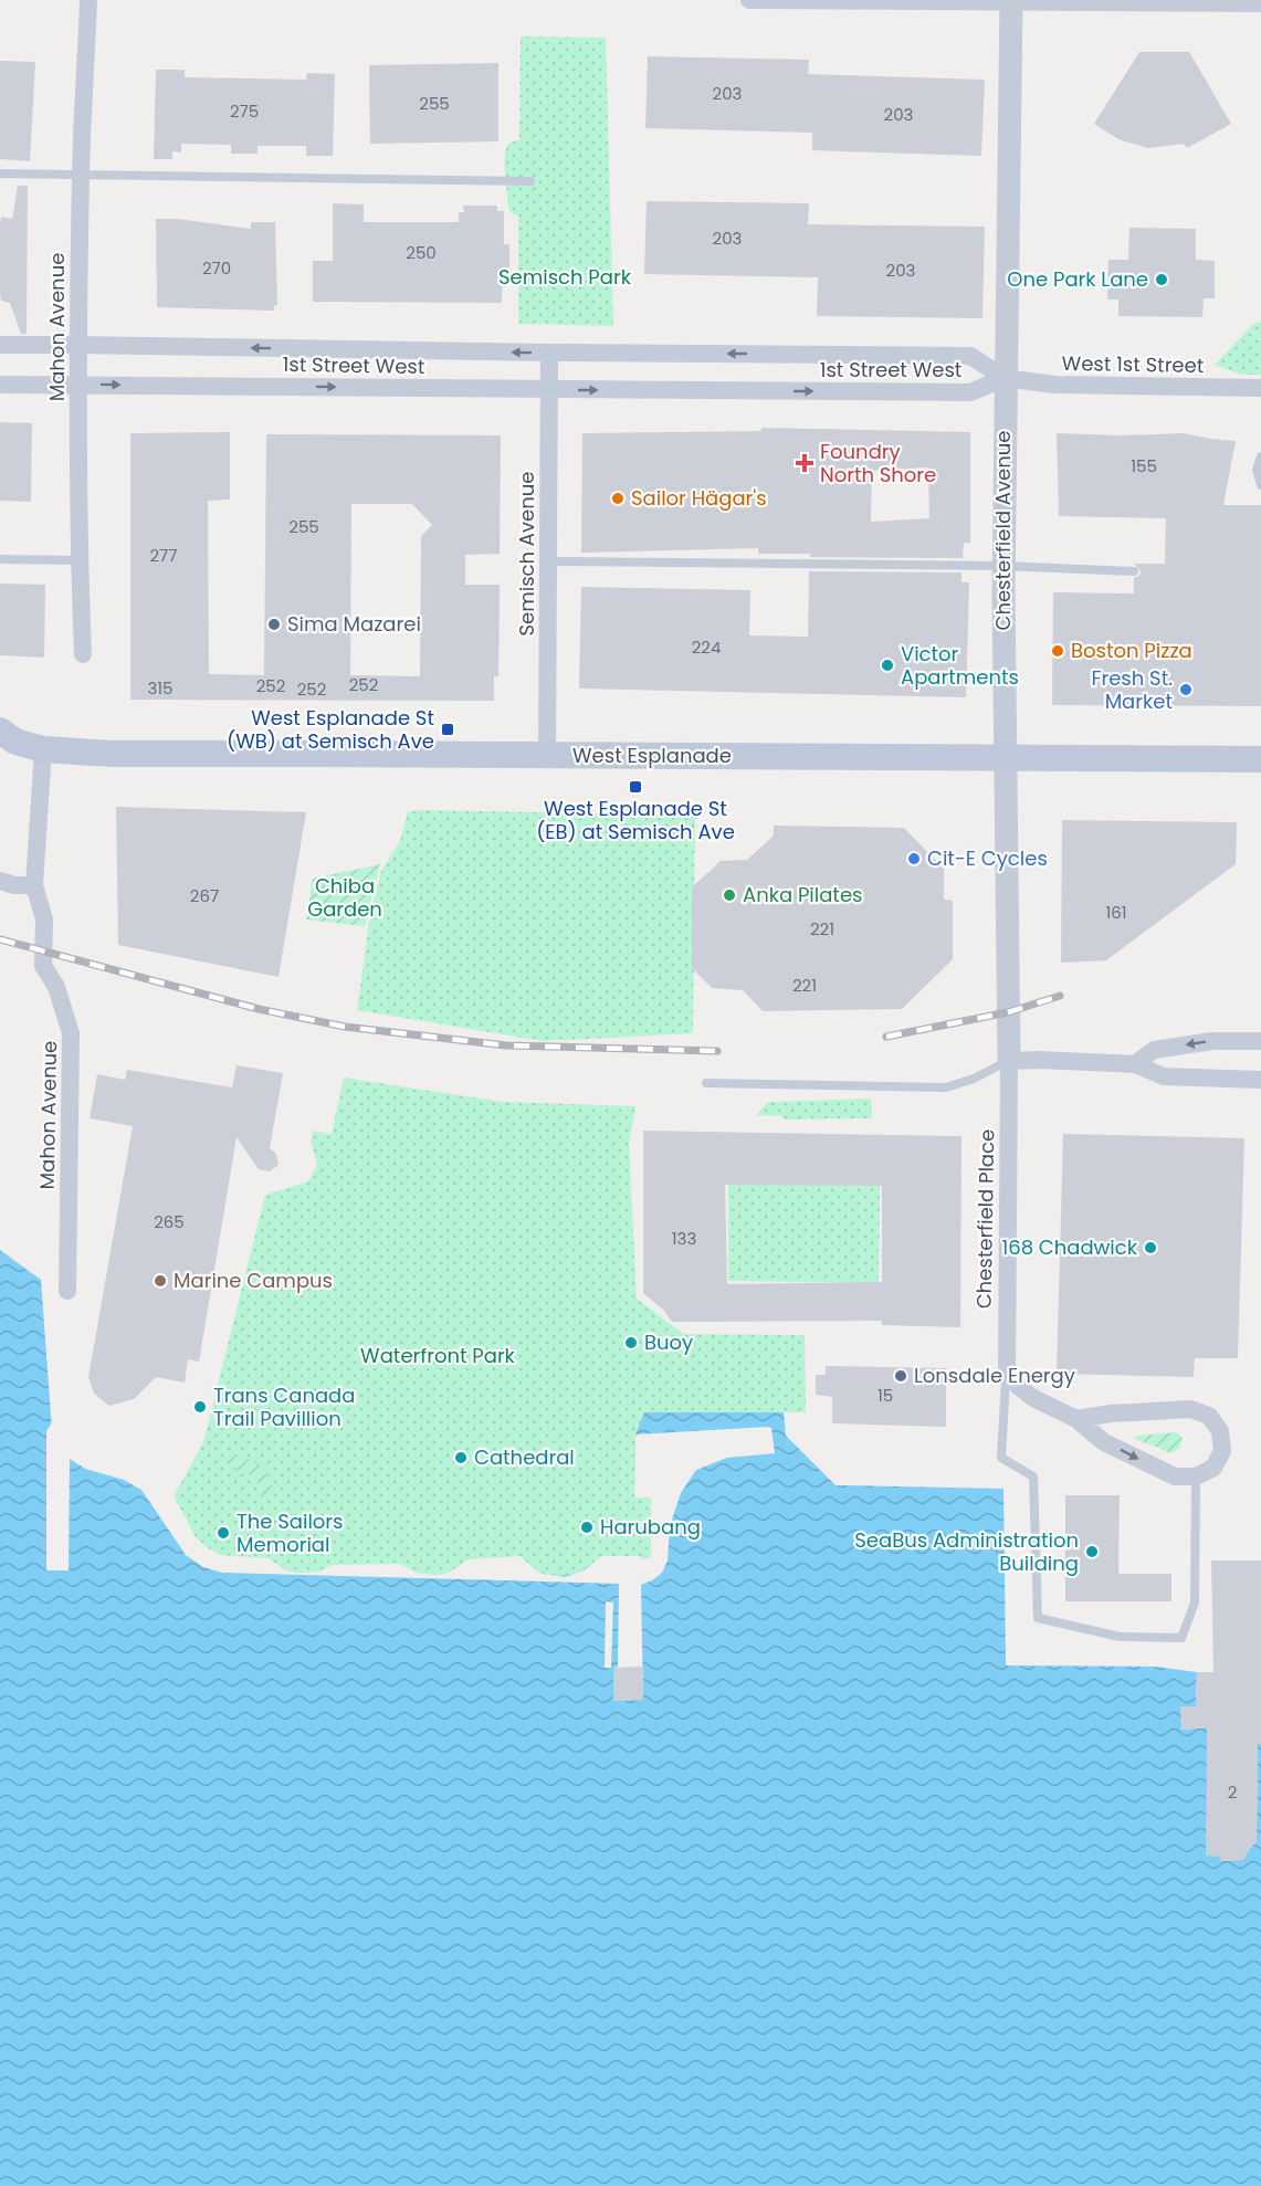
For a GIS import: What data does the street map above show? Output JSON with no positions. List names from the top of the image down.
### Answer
{
  "streets": {
    "main road": ["West Esplanade"],
    "street": [
      "Mahon Avenue",
      "West 1st Street",
      "1st Street West",
      "Chesterfield Avenue",
      "Semisch Avenue",
      "Chesterfield Place"
    ]
  },
  "crossings": [
    ["Mahon Avenue", "1st Street West"],
    ["Mahon Avenue", "West Esplanade"],
    ["West 1st Street", "1st Street West"],
    ["West 1st Street", "Chesterfield Avenue"],
    ["1st Street West", "Chesterfield Avenue"],
    ["1st Street West", "Semisch Avenue"],
    ["Chesterfield Avenue", "West Esplanade"],
    ["Chesterfield Avenue", "Chesterfield Place"],
    ["Semisch Avenue", "West Esplanade"]
  ],
  "parks": ["Semisch Park", "Chiba Garden", "Waterfront Park"],
  "places": {
    "other": [
      "One Park Lane",
      "Sailor Hägar's",
      "Sima Mazarei",
      "Boston Pizza",
      "Victor Apartments",
      "Fresh St. Market",
      "Cit-E Cycles",
      "Anka Pilates",
      "168 Chadwick",
      "Marine Campus",
      "Buoy",
      "Lonsdale Energy",
      "Trans Canada Trail Pavillion",
      "Cathedral",
      "Harubang",
      "The Sailors Memorial",
      "SeaBus Administration Building"
    ],
    "health": ["Foundry North Shore"],
    "transit": ["West Esplanade St (WB) at Semisch Ave", "West Esplanade St (EB) at Semisch Ave"]
  },
  "house_numbers": [
    "203",
    "255",
    "275",
    "203",
    "203",
    "250",
    "270",
    "203",
    "155",
    "255",
    "277",
    "224",
    "252",
    "252",
    "315",
    "252",
    "267",
    "161",
    "221",
    "221",
    "265",
    "133",
    "15",
    "2"
  ]
}
